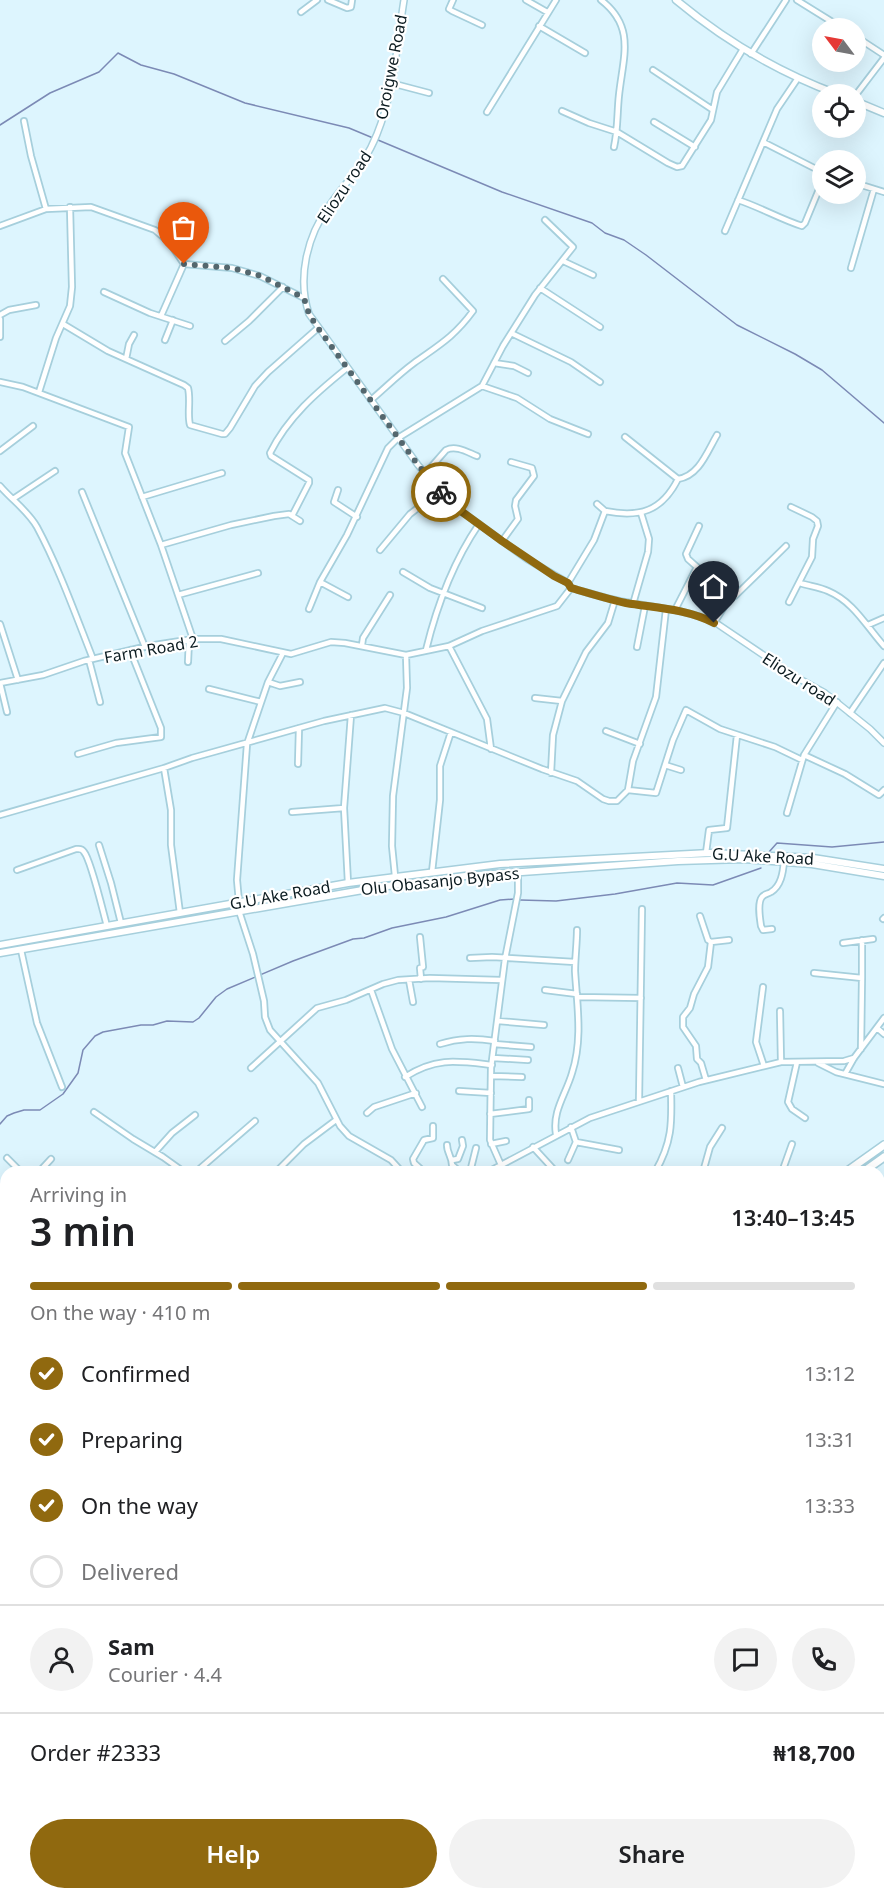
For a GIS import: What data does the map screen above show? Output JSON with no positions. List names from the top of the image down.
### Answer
{
  "streets": {
    "main road": ["G.U Ake Road", "Olu Obasanjo Bypass"],
    "street": ["Oroigwe Road", "Eliozu road", "Farm Road 2"]
  },
  "crossings": [
    ["Oroigwe Road", "Eliozu road"],
    ["Eliozu road", "Farm Road 2"]
  ],
  "north": "top left",
  "page": {
    "heading": ["3 min", "Arriving in", "13:40–13:45"],
    "panel": [
      "Sam",
      "Courier · 4.4",
      "Order #2333",
      "₦18,700"
    ],
    "bar": "On the way · 410 m",
    "list": [
      ["Confirmed", "13:12"],
      ["Preparing", "13:31"],
      ["On the way", "13:33"],
      "Delivered"
    ],
    "buttons": ["Help", "Share"]
  }
}
